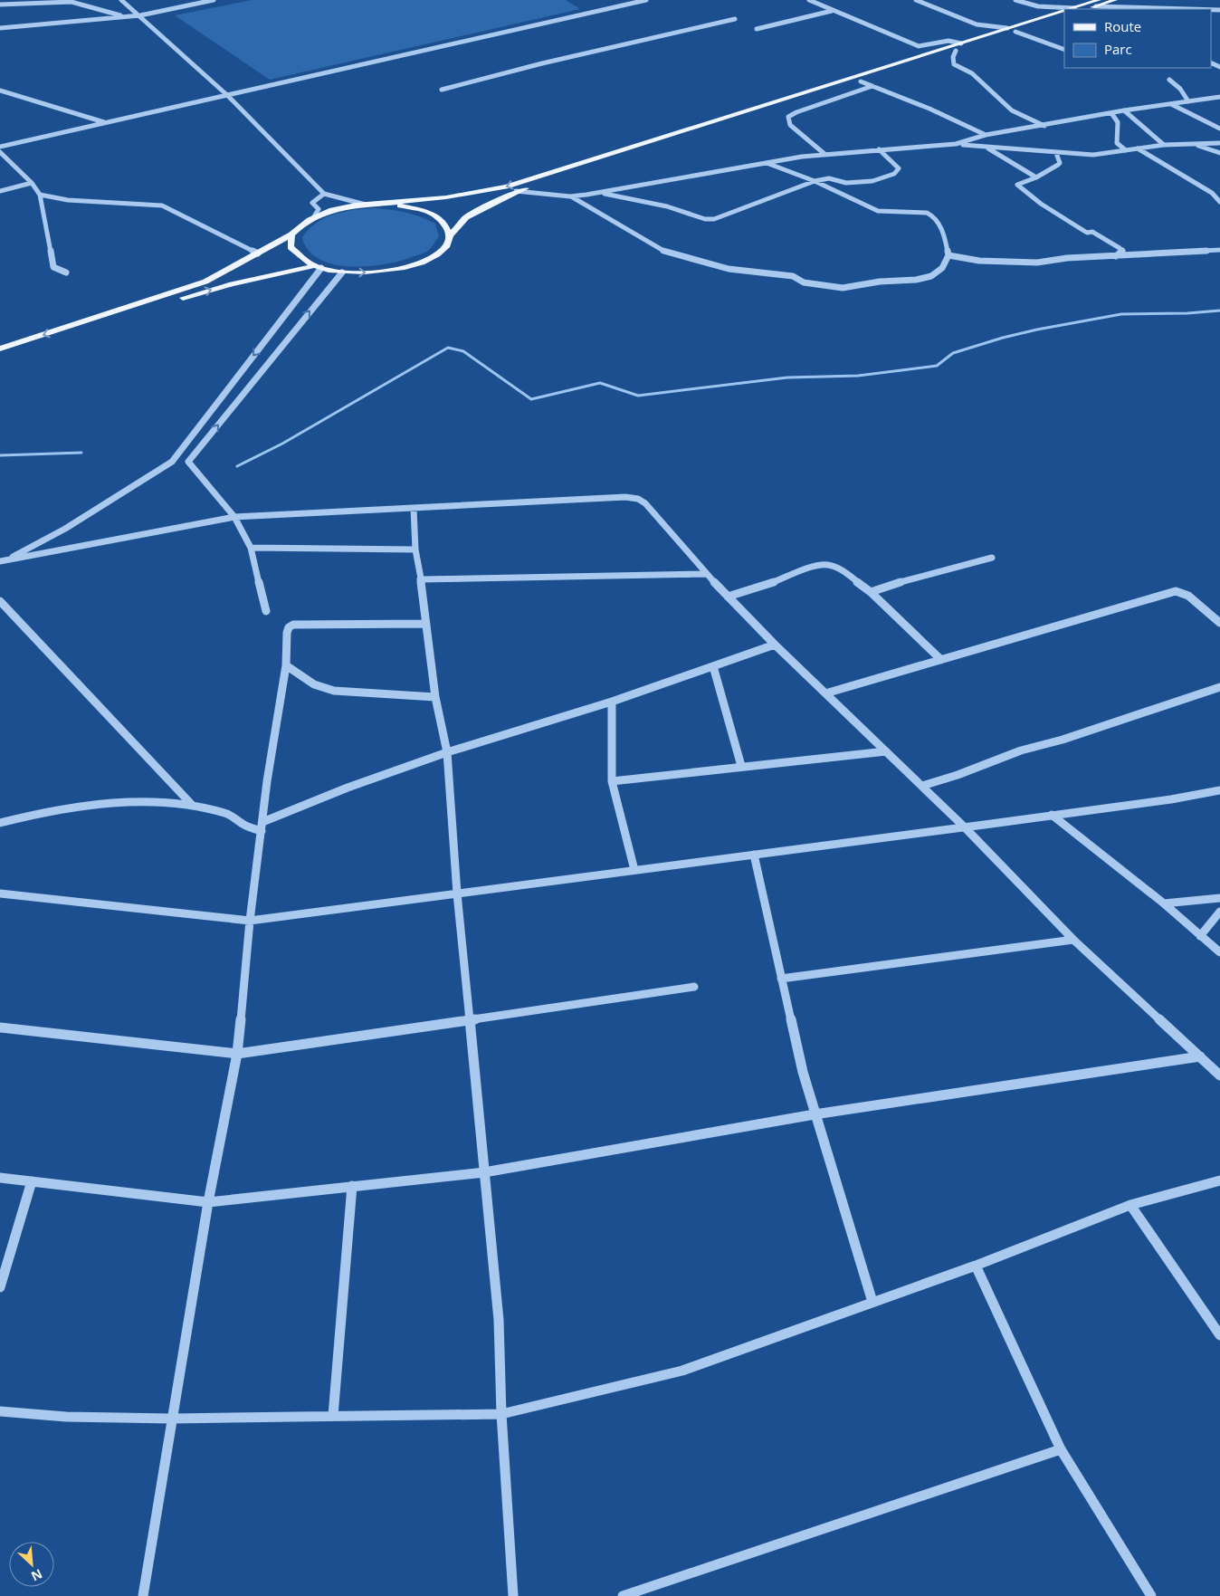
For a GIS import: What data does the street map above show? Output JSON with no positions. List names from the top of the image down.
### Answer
{
  "legend": ["Route", "Parc"],
  "north": "bottom right"
}
